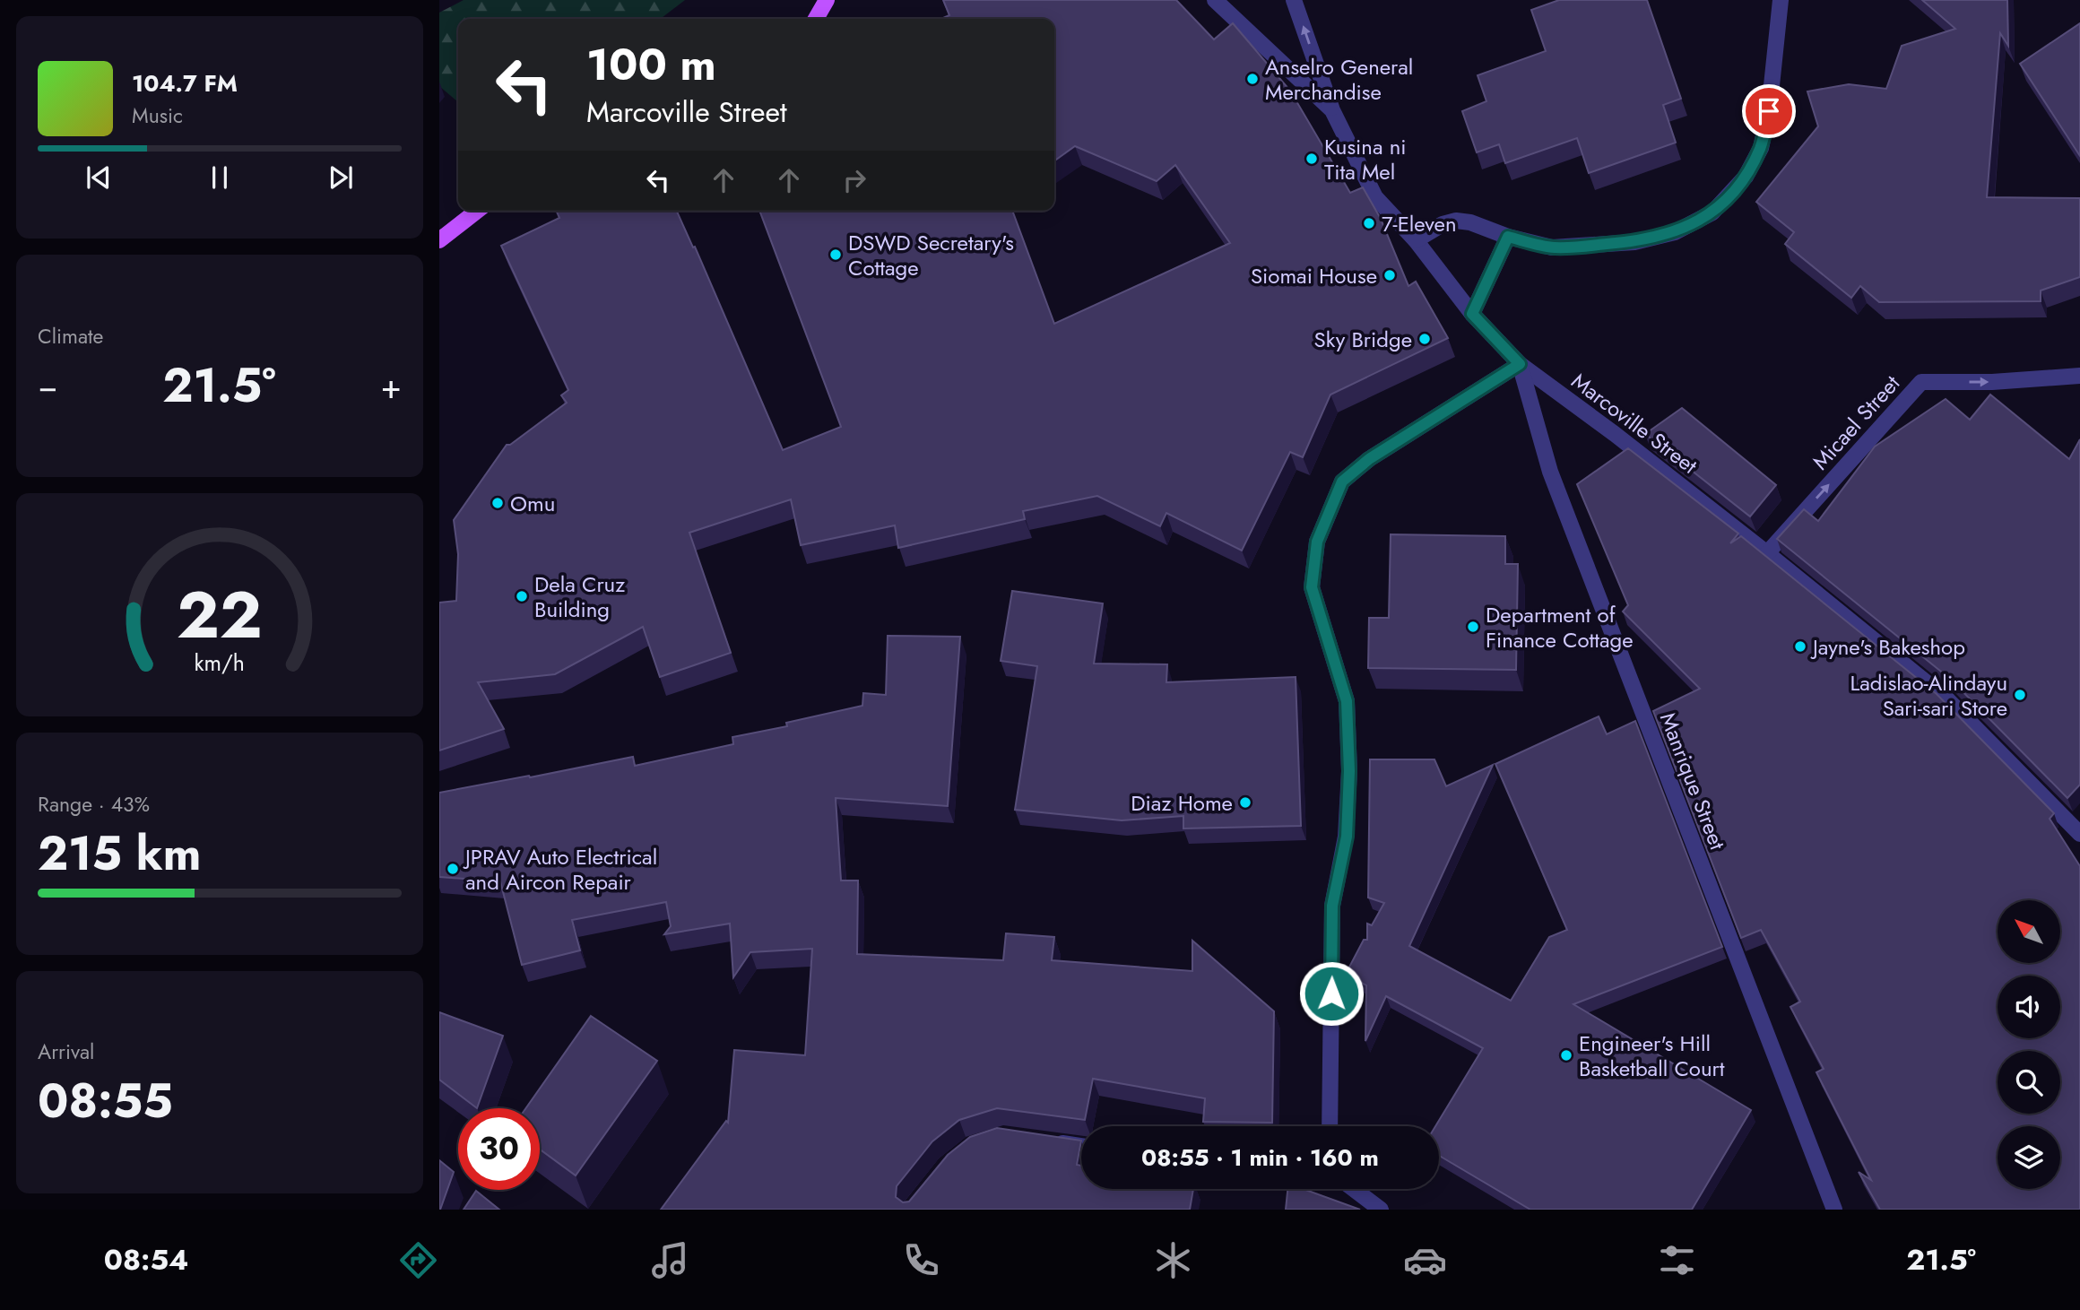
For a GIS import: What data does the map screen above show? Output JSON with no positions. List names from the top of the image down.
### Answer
{
  "streets": {
    "street": ["Micael Street", "Marcoville Street", "Manrique Street"]
  },
  "crossings": [
    ["Micael Street", "Marcoville Street"],
    ["Marcoville Street", "Manrique Street"]
  ],
  "one_way": ["Micael Street"],
  "places": [
    "Anselro General Merchandise",
    "Kusina ni Tita Mel",
    "7-Eleven",
    "DSWD Secretary's Cottage",
    "Siomai House",
    "Sky Bridge",
    "Omu",
    "Dela Cruz Building",
    "Department of Finance Cottage",
    "Jayne's Bakeshop",
    "Ladislao-Alindayu Sari-sari Store",
    "Diaz Home",
    "JPRAV Auto Electrical and Aircon Repair",
    "Engineer's Hill Basketball Court"
  ],
  "north": "top left",
  "page": {
    "turn": ["100 m", "Marcoville Street"],
    "song": ["104.7 FM", "Music"],
    "tile": [
      "Climate",
      ["Range · 43%", "215 km"],
      ["Arrival", "08:55"]
    ],
    "heat": ["−", "21.5°", "+"],
    "limit": "30",
    "trip": "08:55 · 1 min · 160 m",
    "tabs": ["08:54", "21.5°"],
    "gauge": ["22", "km/h"]
  }
}
